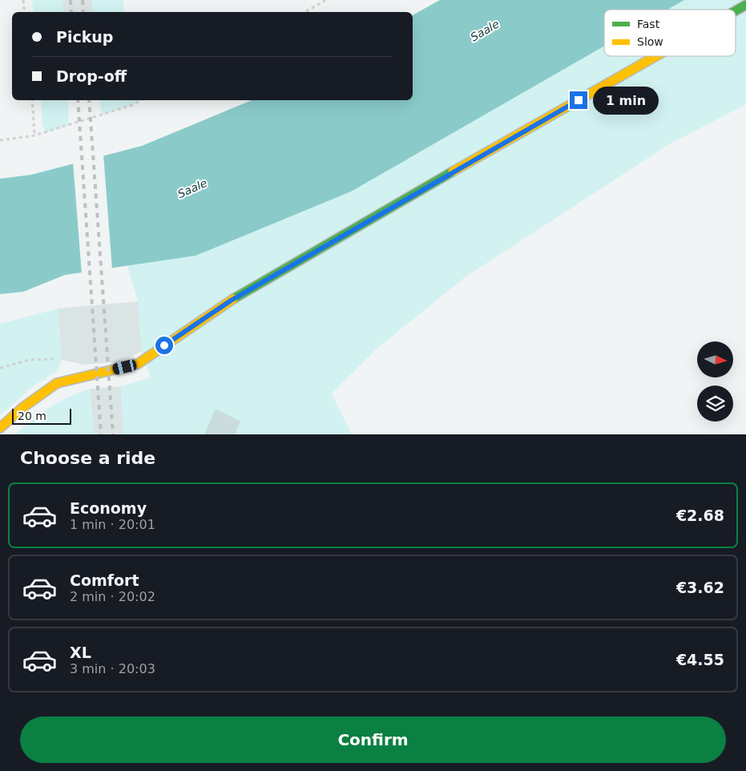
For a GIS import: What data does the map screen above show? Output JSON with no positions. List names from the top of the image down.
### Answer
{
  "water": ["Saale"],
  "legend": ["Fast", "Slow"],
  "scale_bar": "20 m",
  "north": "right",
  "page": {
    "banner": ["Pickup", "Drop-off"],
    "bubble": "1 min",
    "scale": "20 m",
    "heading": "Choose a ride",
    "list": [
      {
        "name": "Economy",
        "note": "1 min · 20:01",
        "value": "€2.68"
      },
      {
        "name": "Comfort",
        "note": "2 min · 20:02",
        "value": "€3.62"
      },
      {
        "name": "XL",
        "note": "3 min · 20:03",
        "value": "€4.55"
      }
    ],
    "buttons": "Confirm"
  }
}
